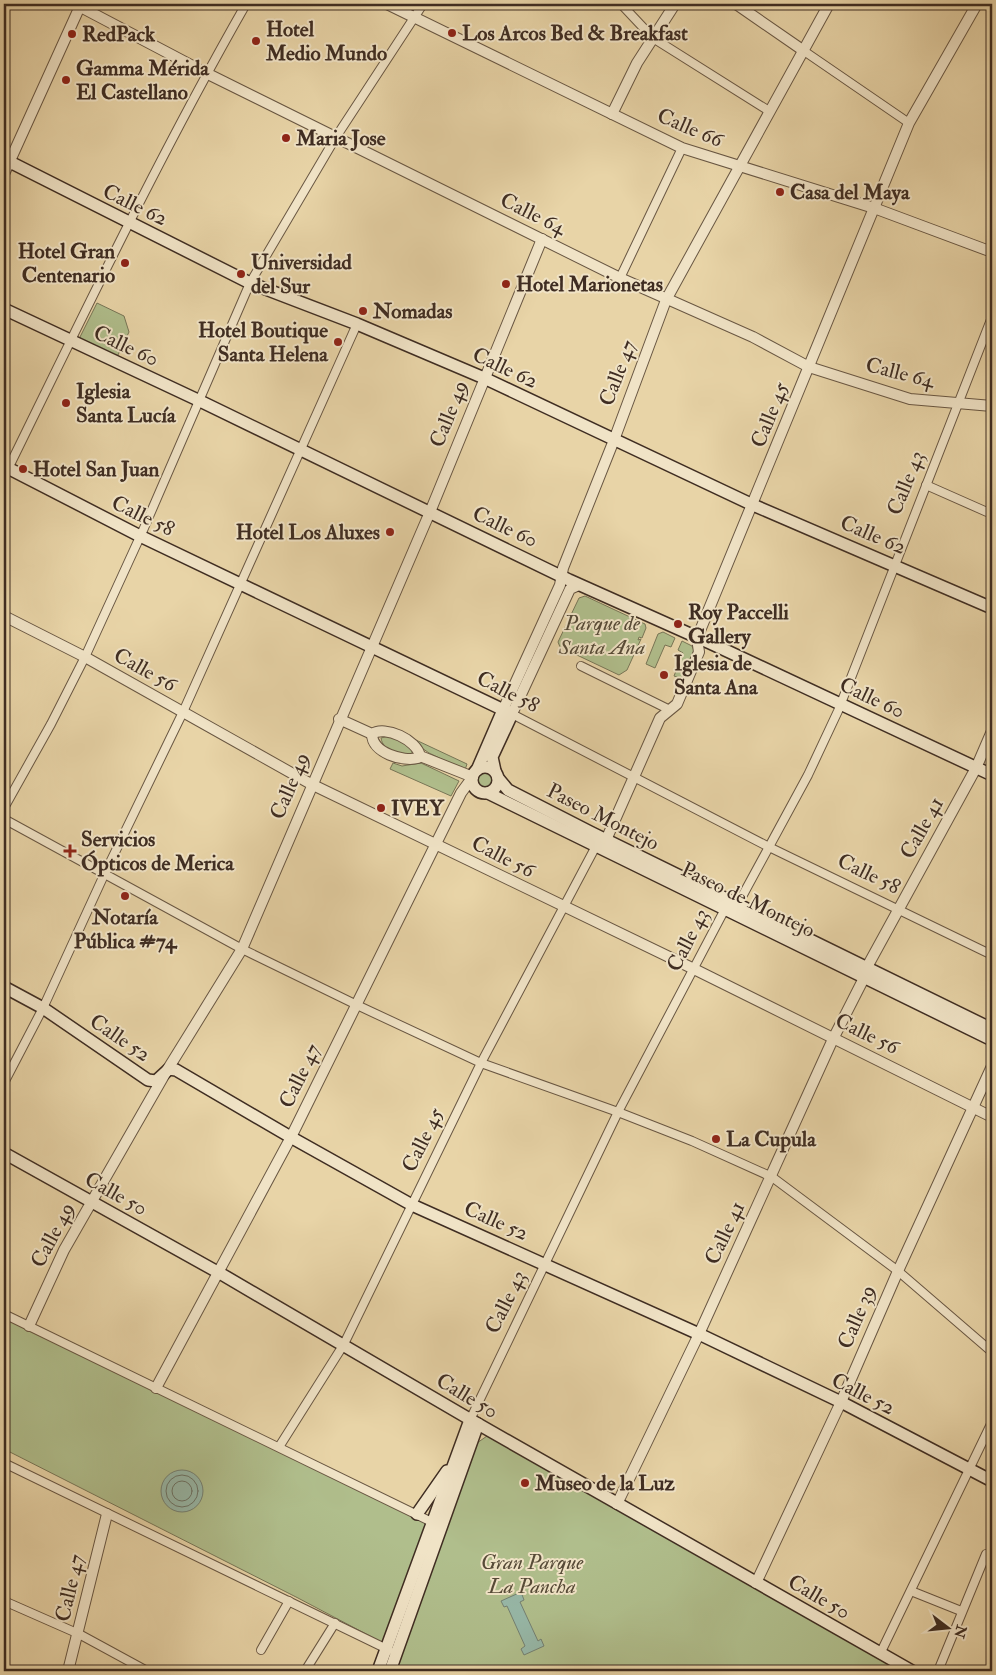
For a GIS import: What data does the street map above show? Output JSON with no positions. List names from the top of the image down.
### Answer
{
  "streets": {
    "main road": [
      "Calle 62",
      "Calle 60",
      "Calle 47",
      "Calle 43",
      "Calle 58",
      "Paseo Montejo",
      "Paseo de Montejo",
      "Calle 52",
      "Calle 50"
    ],
    "street": [
      "Calle 66",
      "Calle 64",
      "Calle 49",
      "Calle 45",
      "Calle 56",
      "Calle 41",
      "Calle 39"
    ]
  },
  "crossings": [
    ["Calle 66", "Calle 47"],
    ["Calle 66", "Calle 45"],
    ["Calle 62", "Calle 47"],
    ["Calle 62", "Calle 49"],
    ["Calle 62", "Calle 45"],
    ["Calle 62", "Calle 43"],
    ["Calle 64", "Calle 47"],
    ["Calle 64", "Calle 49"],
    ["Calle 64", "Calle 45"],
    ["Calle 64", "Calle 43"],
    ["Calle 60", "Calle 47"],
    ["Calle 60", "Calle 49"],
    ["Calle 60", "Calle 45"],
    ["Calle 60", "Calle 43"],
    ["Calle 60", "Calle 41"],
    ["Calle 47", "Calle 58"],
    ["Calle 47", "Calle 56"],
    ["Calle 47", "Paseo Montejo"],
    ["Calle 47", "Paseo de Montejo"],
    ["Calle 47", "Calle 52"],
    ["Calle 47", "Calle 50"],
    ["Calle 49", "Calle 58"],
    ["Calle 49", "Calle 56"],
    ["Calle 49", "Calle 52"],
    ["Calle 49", "Calle 50"],
    ["Calle 45", "Calle 58"],
    ["Calle 45", "Calle 56"],
    ["Calle 45", "Paseo Montejo"],
    ["Calle 45", "Paseo de Montejo"],
    ["Calle 45", "Calle 52"],
    ["Calle 45", "Calle 50"],
    ["Calle 43", "Calle 58"],
    ["Calle 43", "Calle 56"],
    ["Calle 43", "Paseo Montejo"],
    ["Calle 43", "Paseo de Montejo"],
    ["Calle 43", "Calle 52"],
    ["Calle 43", "Calle 50"],
    ["Calle 58", "Calle 41"],
    ["Calle 56", "Calle 41"],
    ["Calle 56", "Calle 39"],
    ["Paseo Montejo", "Calle 41"],
    ["Paseo Montejo", "Paseo de Montejo"],
    ["Calle 41", "Paseo de Montejo"],
    ["Calle 41", "Calle 52"],
    ["Calle 41", "Calle 50"],
    ["Calle 52", "Calle 39"],
    ["Calle 50", "Calle 39"]
  ],
  "parks": ["Parque de Santa Ana", "Gran Parque La Pancha"],
  "places": {
    "other": [
      "Los Arcos Bed & Breakfast",
      "RedPack",
      "Hotel Medio Mundo",
      "Gamma Mérida El Castellano",
      "Maria Jose",
      "Casa del Maya",
      "Hotel Gran Centenario",
      "Universidad del Sur",
      "Hotel Marionetas",
      "Nomadas",
      "Hotel Boutique Santa Helena",
      "Iglesia Santa Lucía",
      "Hotel San Juan",
      "Hotel Los Aluxes",
      "Roy Paccelli Gallery",
      "Iglesia de Santa Ana",
      "IVEY",
      "Notaría Pública #74",
      "La Cupula",
      "Museo de la Luz"
    ],
    "health": ["Servicios Ópticos de Merica"]
  },
  "north": "right"
}
